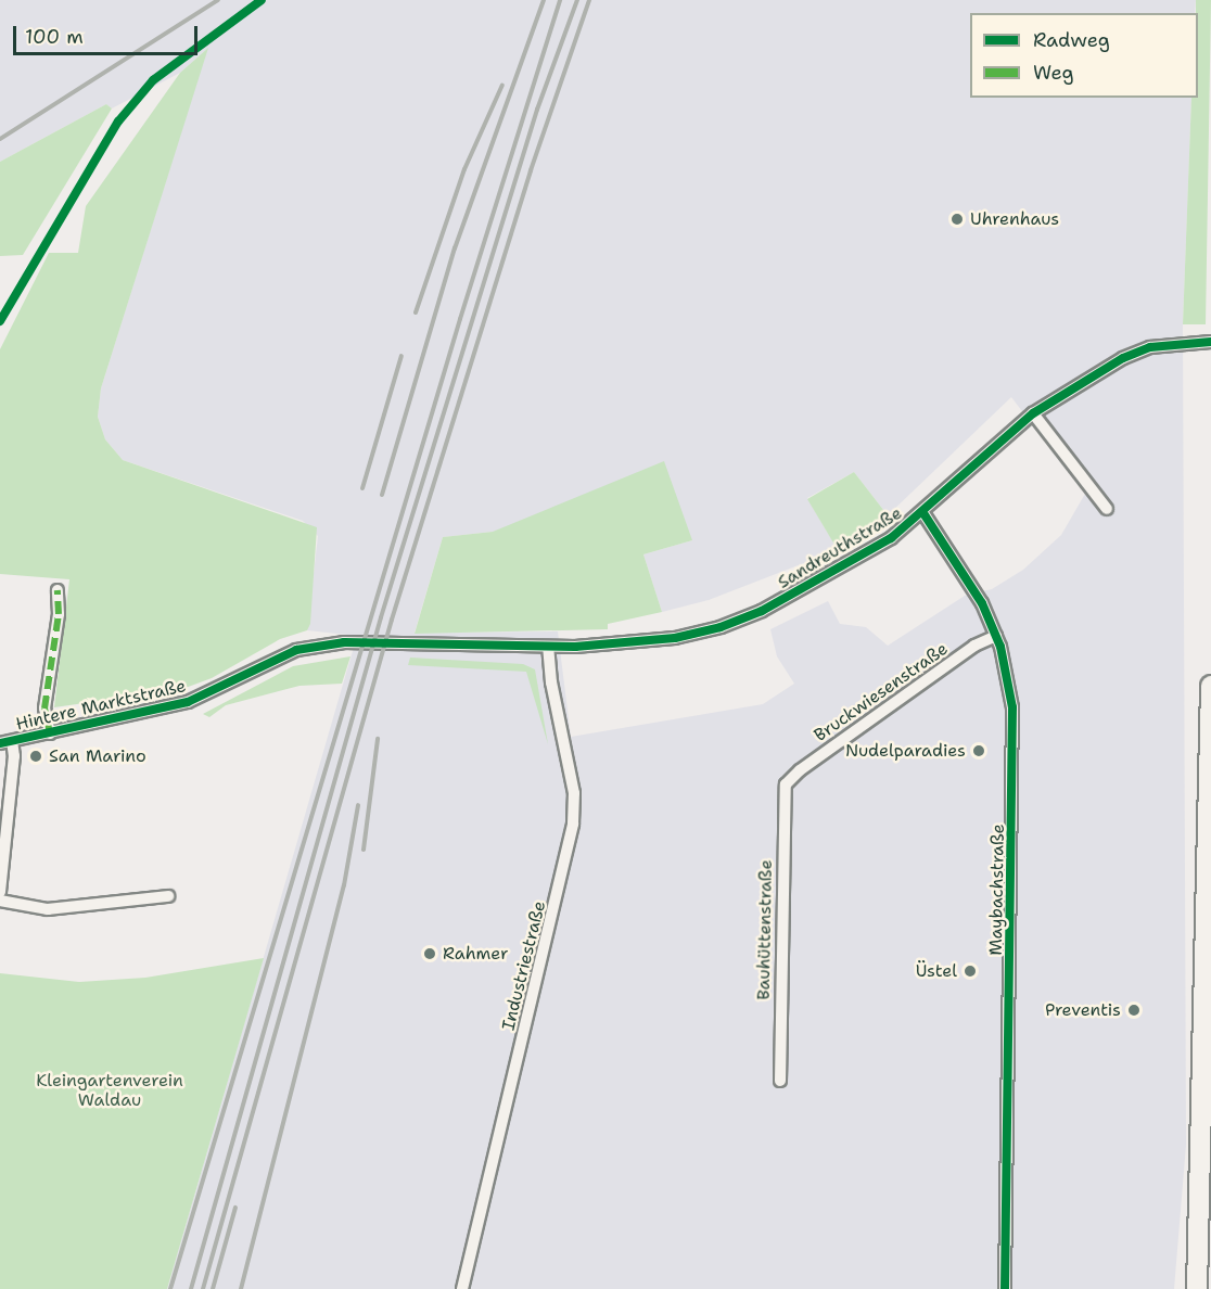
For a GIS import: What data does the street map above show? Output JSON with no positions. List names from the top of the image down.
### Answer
{
  "streets": {
    "street": [
      "Sandreuthstraße",
      "Bruckwiesenstraße",
      "Hintere Marktstraße",
      "Maybachstraße",
      "Bauhüttenstraße",
      "Industriestraße"
    ]
  },
  "crossings": [
    ["Sandreuthstraße", "Hintere Marktstraße"],
    ["Sandreuthstraße", "Maybachstraße"],
    ["Sandreuthstraße", "Industriestraße"],
    ["Bruckwiesenstraße", "Maybachstraße"],
    ["Bruckwiesenstraße", "Bauhüttenstraße"],
    ["Hintere Marktstraße", "Industriestraße"]
  ],
  "parks": ["Kleingartenverein Waldau"],
  "places": [
    "Uhrenhaus",
    "Nudelparadies",
    "San Marino",
    "Rahmer",
    "Üstel",
    "Preventis"
  ],
  "legend": ["Radweg", "Weg"],
  "scale_bar": "100 m"
}
